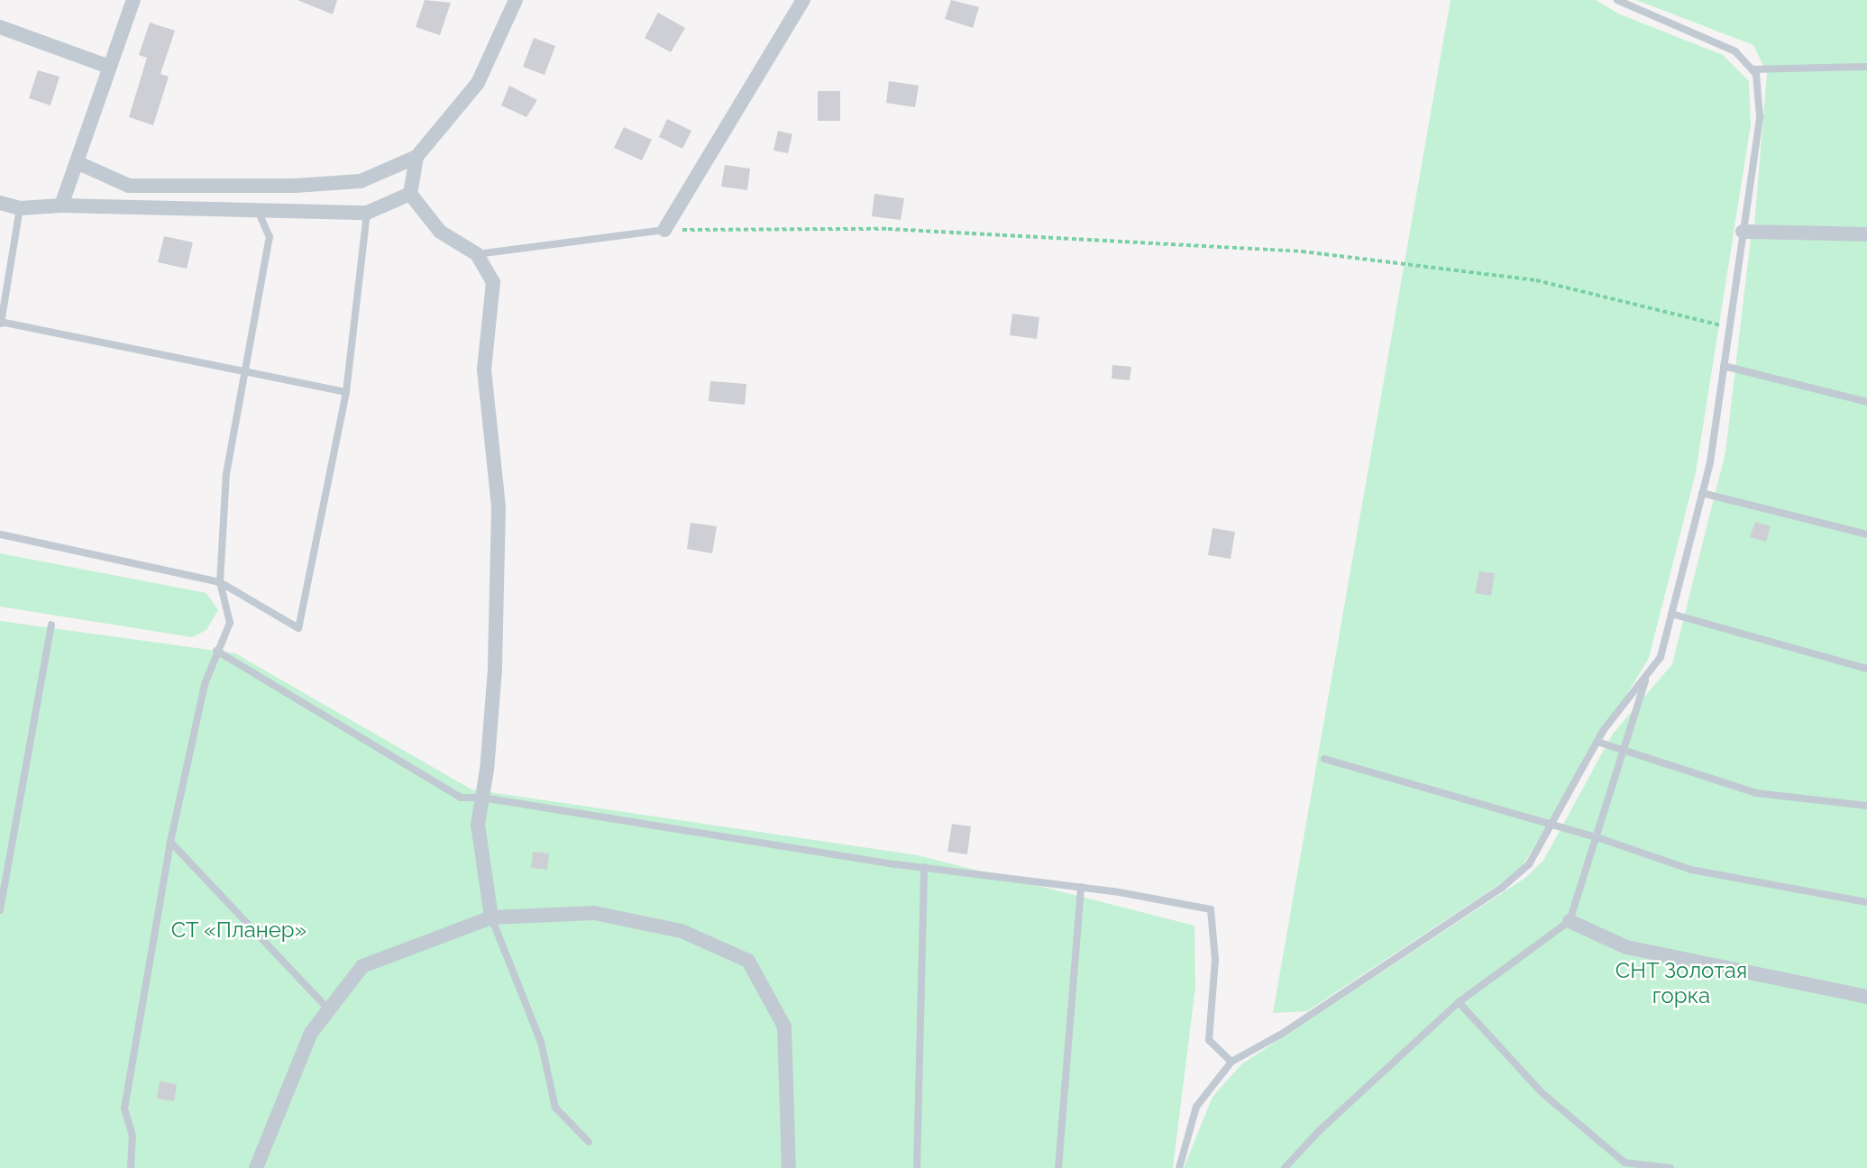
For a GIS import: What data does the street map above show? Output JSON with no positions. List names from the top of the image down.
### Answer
{
  "parks": ["СТ «Планер»", "СНТ Золотая горка"]
}
